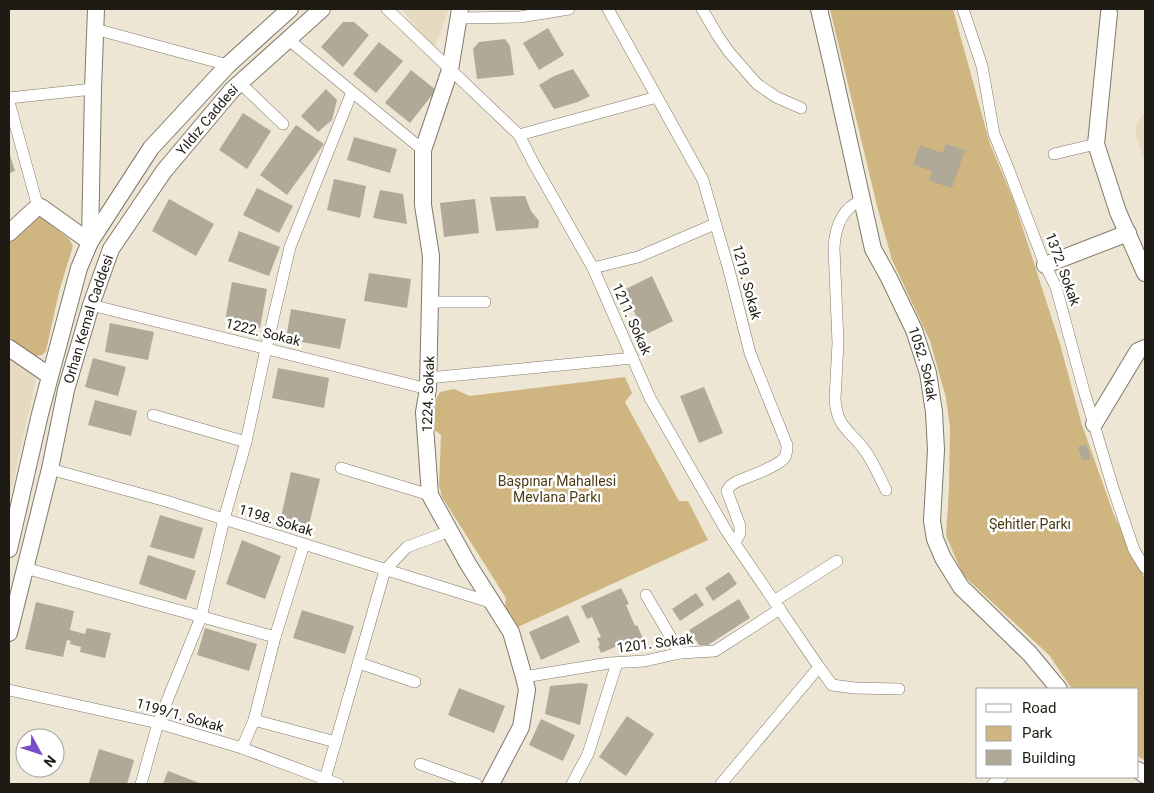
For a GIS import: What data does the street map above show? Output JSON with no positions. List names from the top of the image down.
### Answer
{
  "streets": {
    "street": [
      "Yıldız Caddesi",
      "1372. Sokak",
      "1219. Sokak",
      "1211. Sokak",
      "Orhan Kemal Caddesi",
      "1222. Sokak",
      "1052. Sokak",
      "1224. Sokak",
      "1198. Sokak",
      "1201. Sokak",
      "1199/1. Sokak"
    ]
  },
  "crossings": [
    ["Yıldız Caddesi", "Orhan Kemal Caddesi"],
    ["1219. Sokak", "1211. Sokak"],
    ["1211. Sokak", "1222. Sokak"],
    ["1211. Sokak", "1224. Sokak"],
    ["1211. Sokak", "1201. Sokak"],
    ["Orhan Kemal Caddesi", "1222. Sokak"],
    ["Orhan Kemal Caddesi", "1198. Sokak"],
    ["1222. Sokak", "1224. Sokak"],
    ["1224. Sokak", "1198. Sokak"],
    ["1224. Sokak", "1201. Sokak"]
  ],
  "parks": ["Başpınar Mahallesi Mevlana Parkı", "Şehitler Parkı"],
  "legend": ["Road", "Park", "Building"],
  "north": "bottom right"
}
